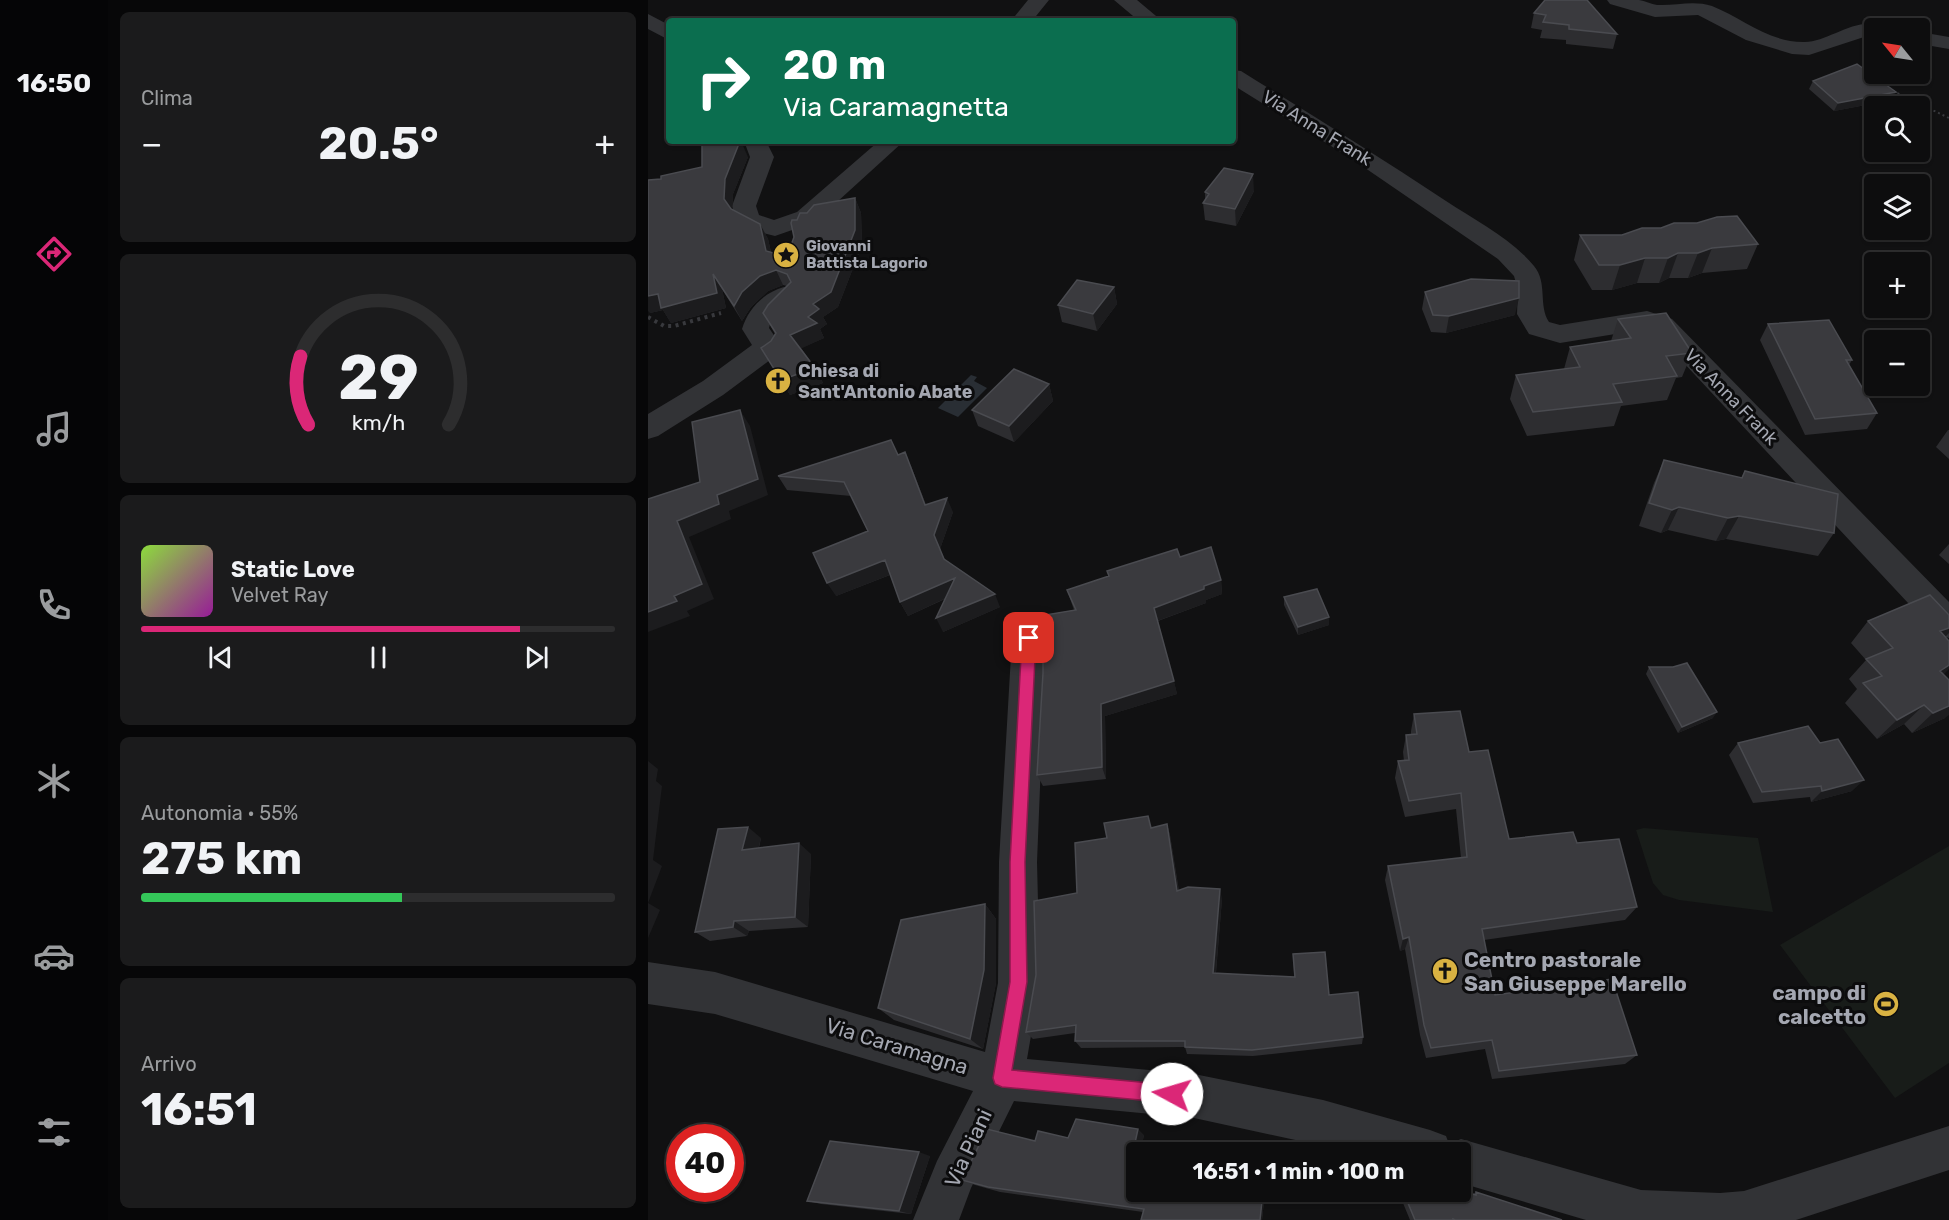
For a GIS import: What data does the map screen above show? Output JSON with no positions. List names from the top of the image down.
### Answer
{
  "streets": {
    "street": ["Via Anna Frank", "Via Caramagna", "Via Piani"]
  },
  "crossings": [
    ["Via Caramagna", "Via Piani"]
  ],
  "places": {
    "place": ["Giovanni Battista Lagorio"],
    "church": ["Chiesa di Sant'Antonio Abate", "Centro pastorale San Giuseppe Marello"],
    "sports": ["campo di calcetto"]
  },
  "north": "top left",
  "page": {
    "tabs": "16:50",
    "tile": [
      "Clima",
      ["Autonomia · 55%", "275 km"],
      ["Arrivo", "16:51"]
    ],
    "map_buttons": ["+", "−"],
    "turn": ["20 m", "Via Caramagnetta"],
    "heat": ["−", "20.5°", "+"],
    "song": ["Static Love", "Velvet Ray"],
    "limit": "40",
    "trip": "16:51 · 1 min · 100 m",
    "gauge": ["29", "km/h"]
  }
}
